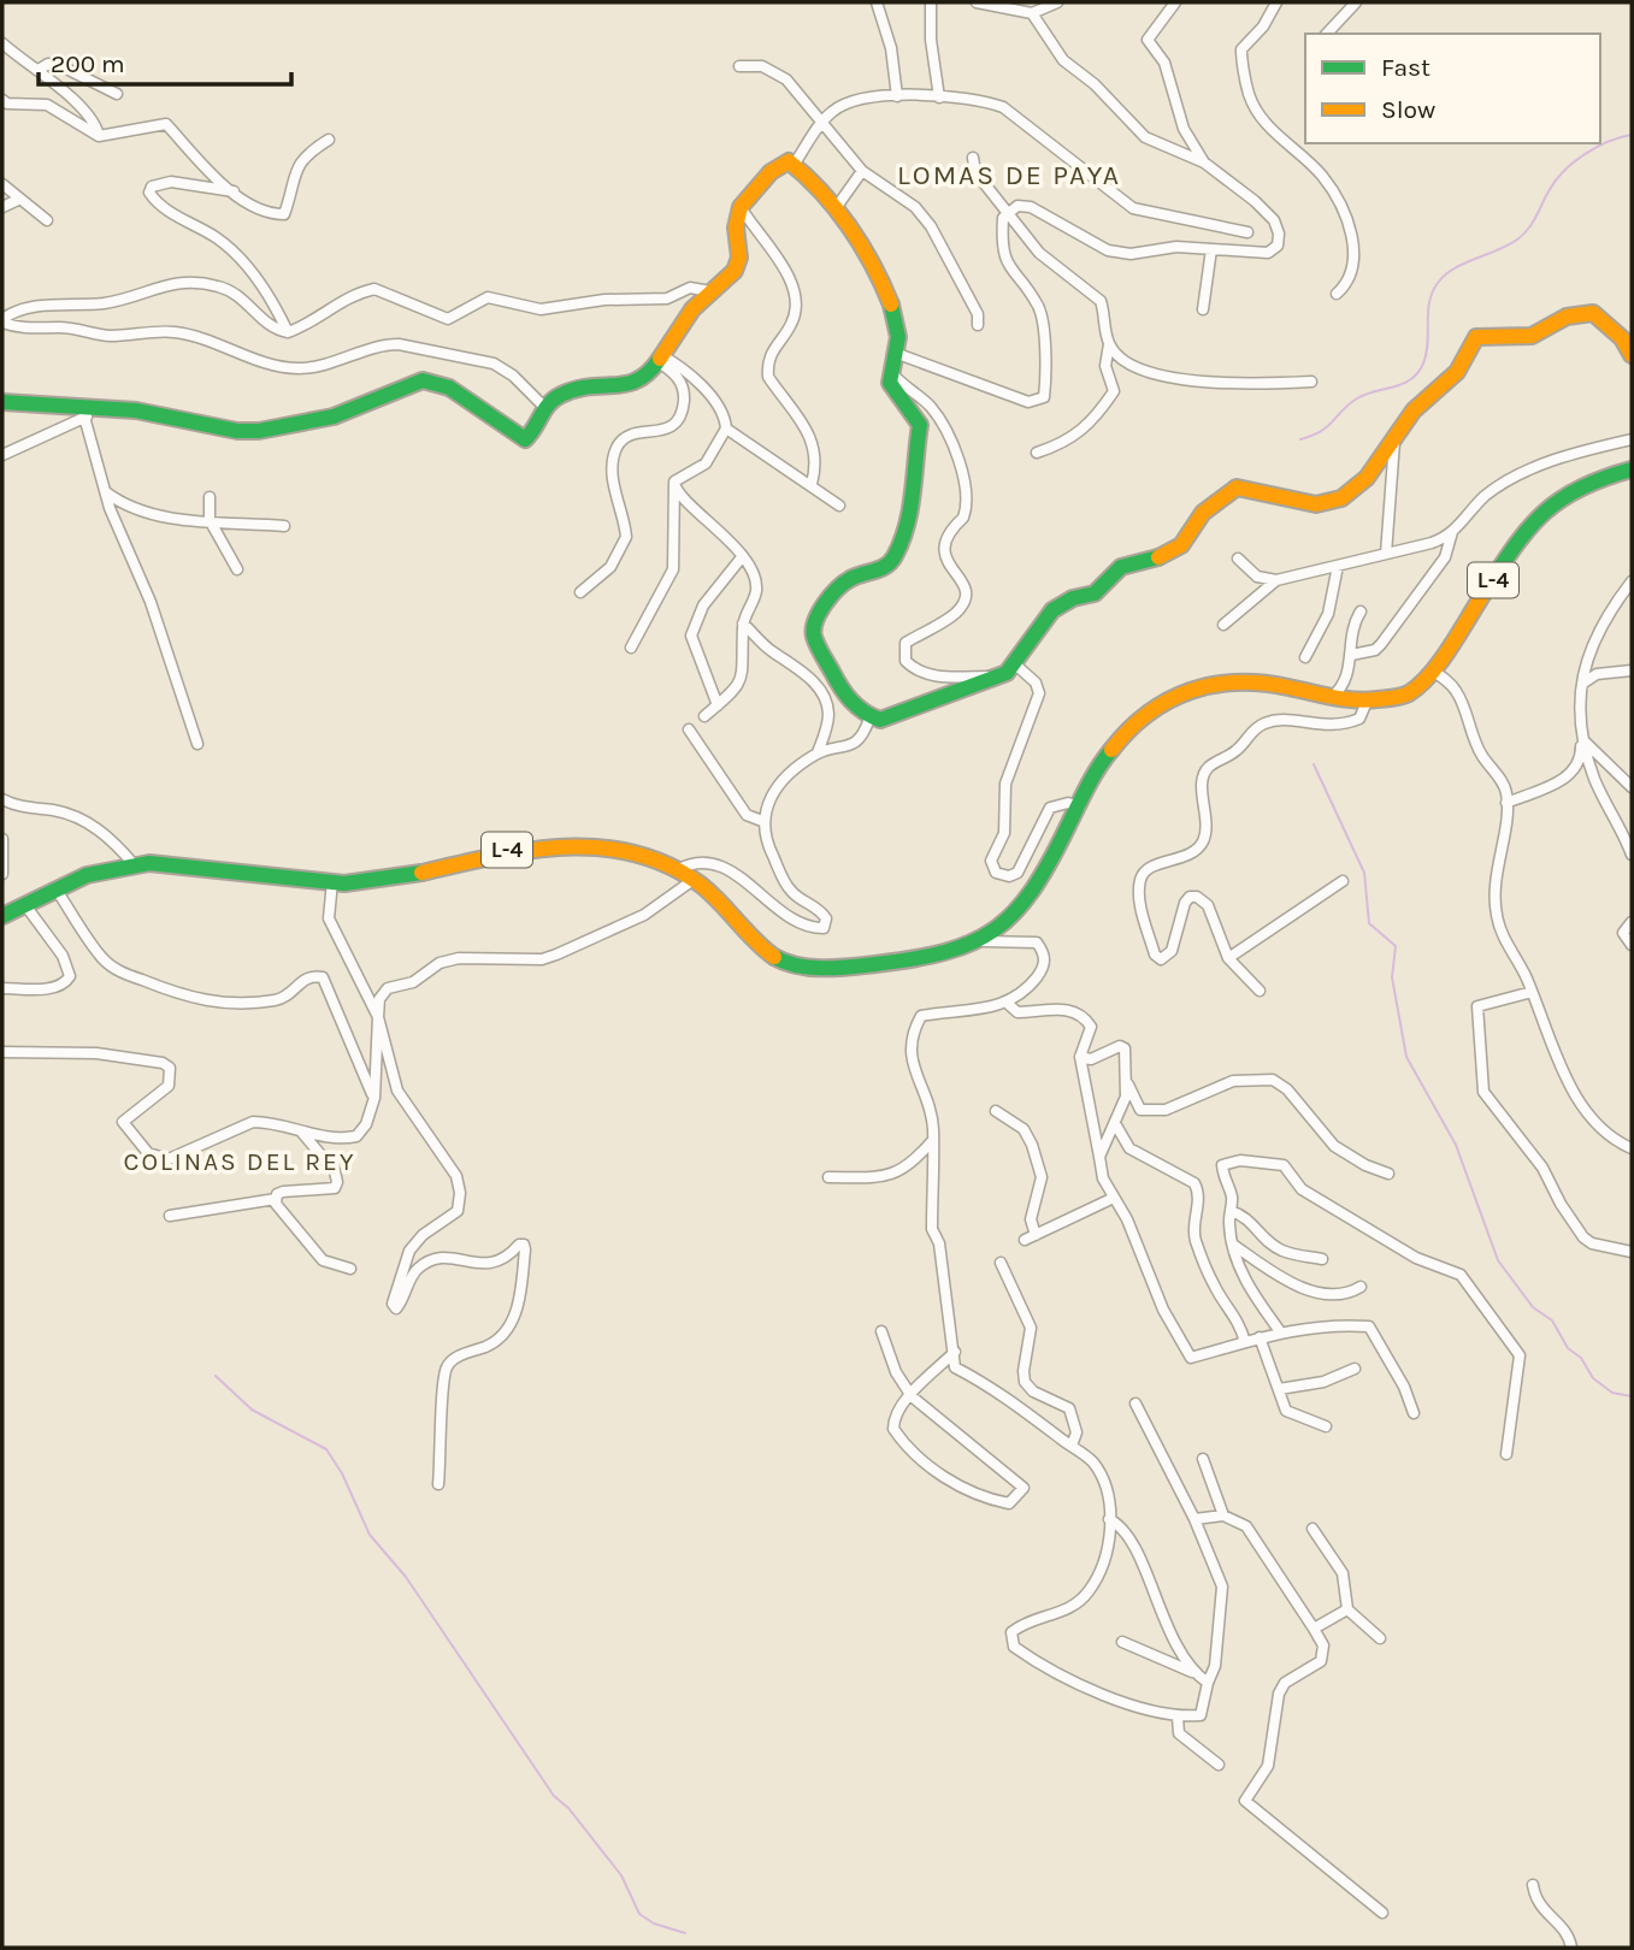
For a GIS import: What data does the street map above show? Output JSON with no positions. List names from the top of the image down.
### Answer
{
  "streets": {
    "street": ["L-4"]
  },
  "districts": ["LOMAS DE PAYA", "COLINAS DEL REY"],
  "legend": ["Fast", "Slow"],
  "scale_bar": "200 m"
}
